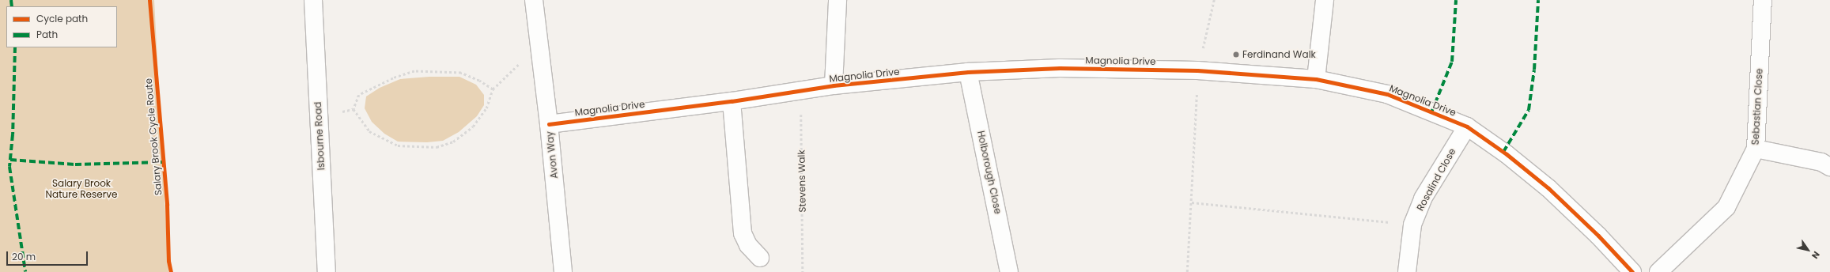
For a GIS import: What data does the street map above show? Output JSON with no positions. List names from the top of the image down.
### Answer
{
  "streets": {
    "street": [
      "Magnolia Drive",
      "Sebastian Close",
      "Isbourne Road",
      "Avon Way",
      "Holborough Close",
      "Rosalind Close"
    ],
    "path": ["Stevens Walk"],
    "cycle path": ["Salary Brook Cycle Route"]
  },
  "crossings": [
    ["Magnolia Drive", "Avon Way"],
    ["Magnolia Drive", "Holborough Close"],
    ["Magnolia Drive", "Rosalind Close"],
    ["Magnolia Drive", "Stevens Walk"]
  ],
  "parks": ["Salary Brook Nature Reserve"],
  "places": ["Ferdinand Walk"],
  "legend": ["Cycle path", "Path"],
  "scale_bar": "20 m",
  "north": "bottom right"
}
